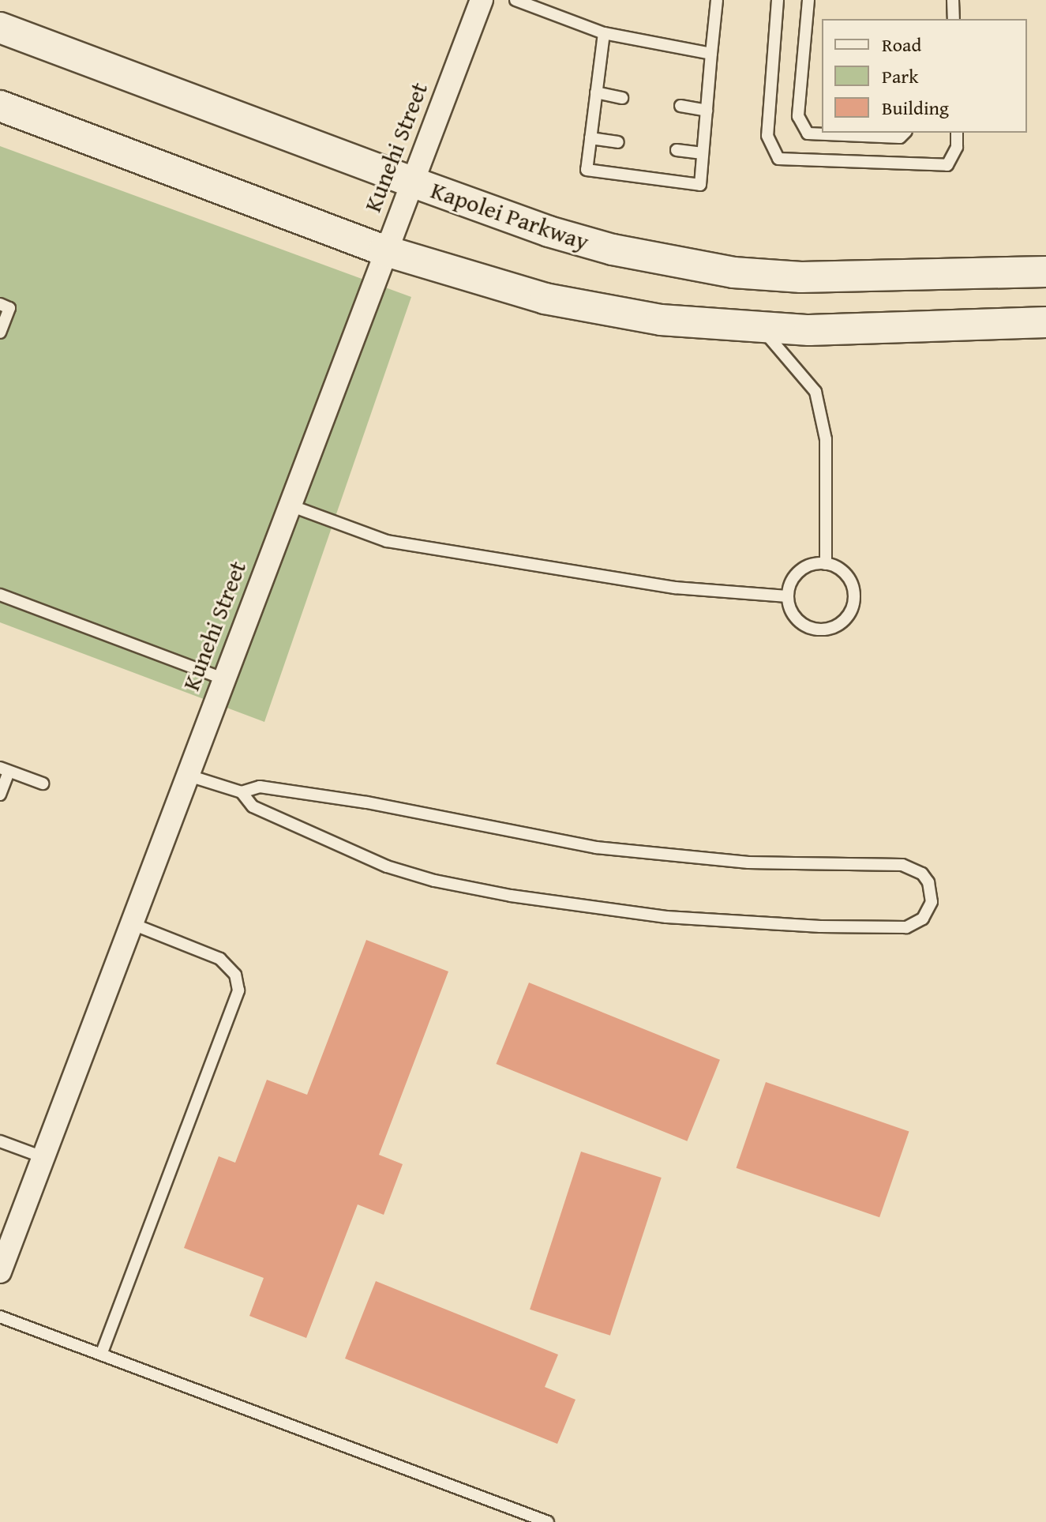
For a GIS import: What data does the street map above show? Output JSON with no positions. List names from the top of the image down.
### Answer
{
  "streets": {
    "main road": ["Kapolei Parkway"],
    "street": ["Kunehi Street"]
  },
  "crossings": [
    ["Kunehi Street", "Kapolei Parkway"]
  ],
  "legend": ["Road", "Park", "Building"]
}
